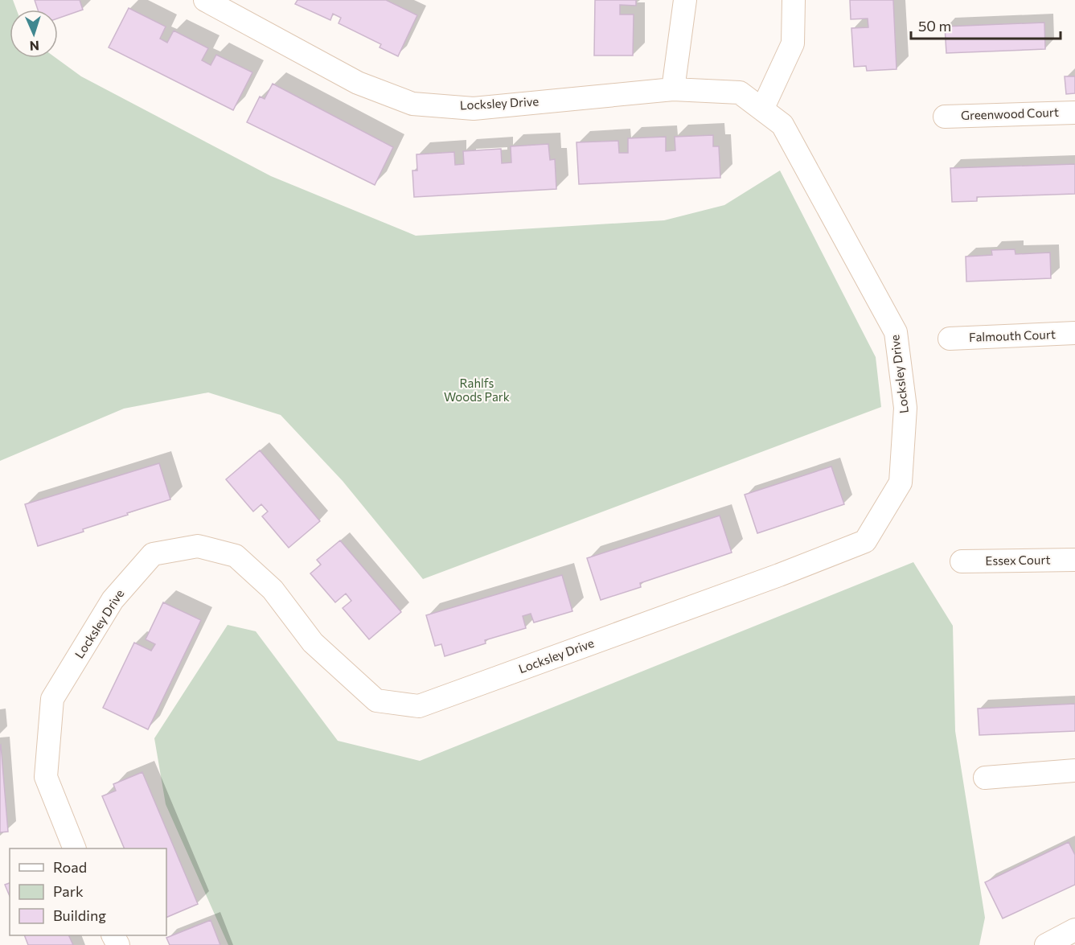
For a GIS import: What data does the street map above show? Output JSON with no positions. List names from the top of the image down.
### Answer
{
  "streets": {
    "street": [
      "Locksley Drive",
      "Greenwood Court",
      "Falmouth Court",
      "Essex Court"
    ]
  },
  "parks": ["Rahlfs Woods Park"],
  "legend": ["Road", "Park", "Building"],
  "scale_bar": "50 m",
  "north": "bottom"
}
